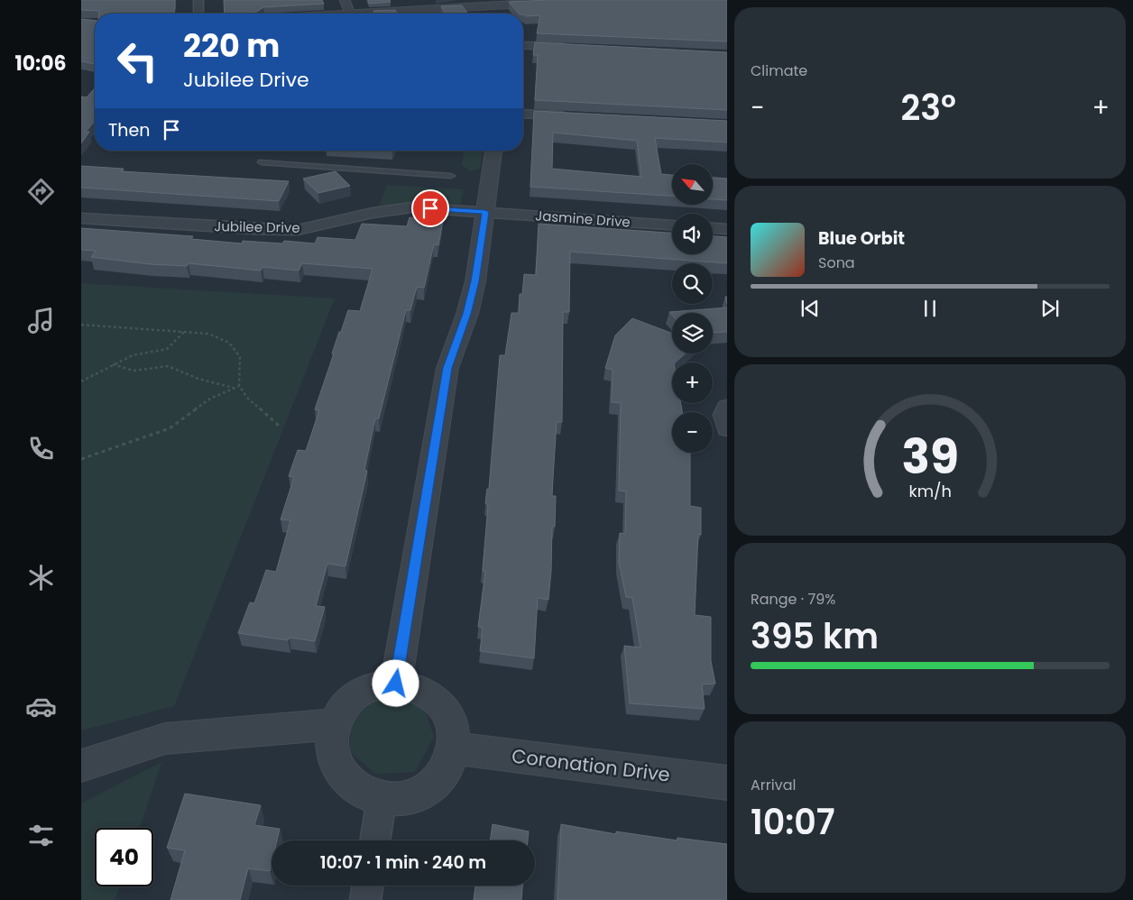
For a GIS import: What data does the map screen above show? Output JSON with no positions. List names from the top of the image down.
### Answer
{
  "streets": {
    "street": ["Jasmine Drive", "Jubilee Drive", "Coronation Drive"]
  },
  "crossings": [
    ["Jasmine Drive", "Jubilee Drive"]
  ],
  "north": "top left",
  "page": {
    "tabs": "10:06",
    "tile": [
      "Climate",
      ["Range · 79%", "395 km"],
      ["Arrival", "10:07"]
    ],
    "turn": ["220 m", "Jubilee Drive"],
    "heat": ["−", "23°", "+"],
    "then": "Then",
    "map_buttons": ["+", "−"],
    "song": ["Blue Orbit", "Sona"],
    "limit": "40",
    "trip": "10:07 · 1 min · 240 m",
    "gauge": ["39", "km/h"]
  }
}
